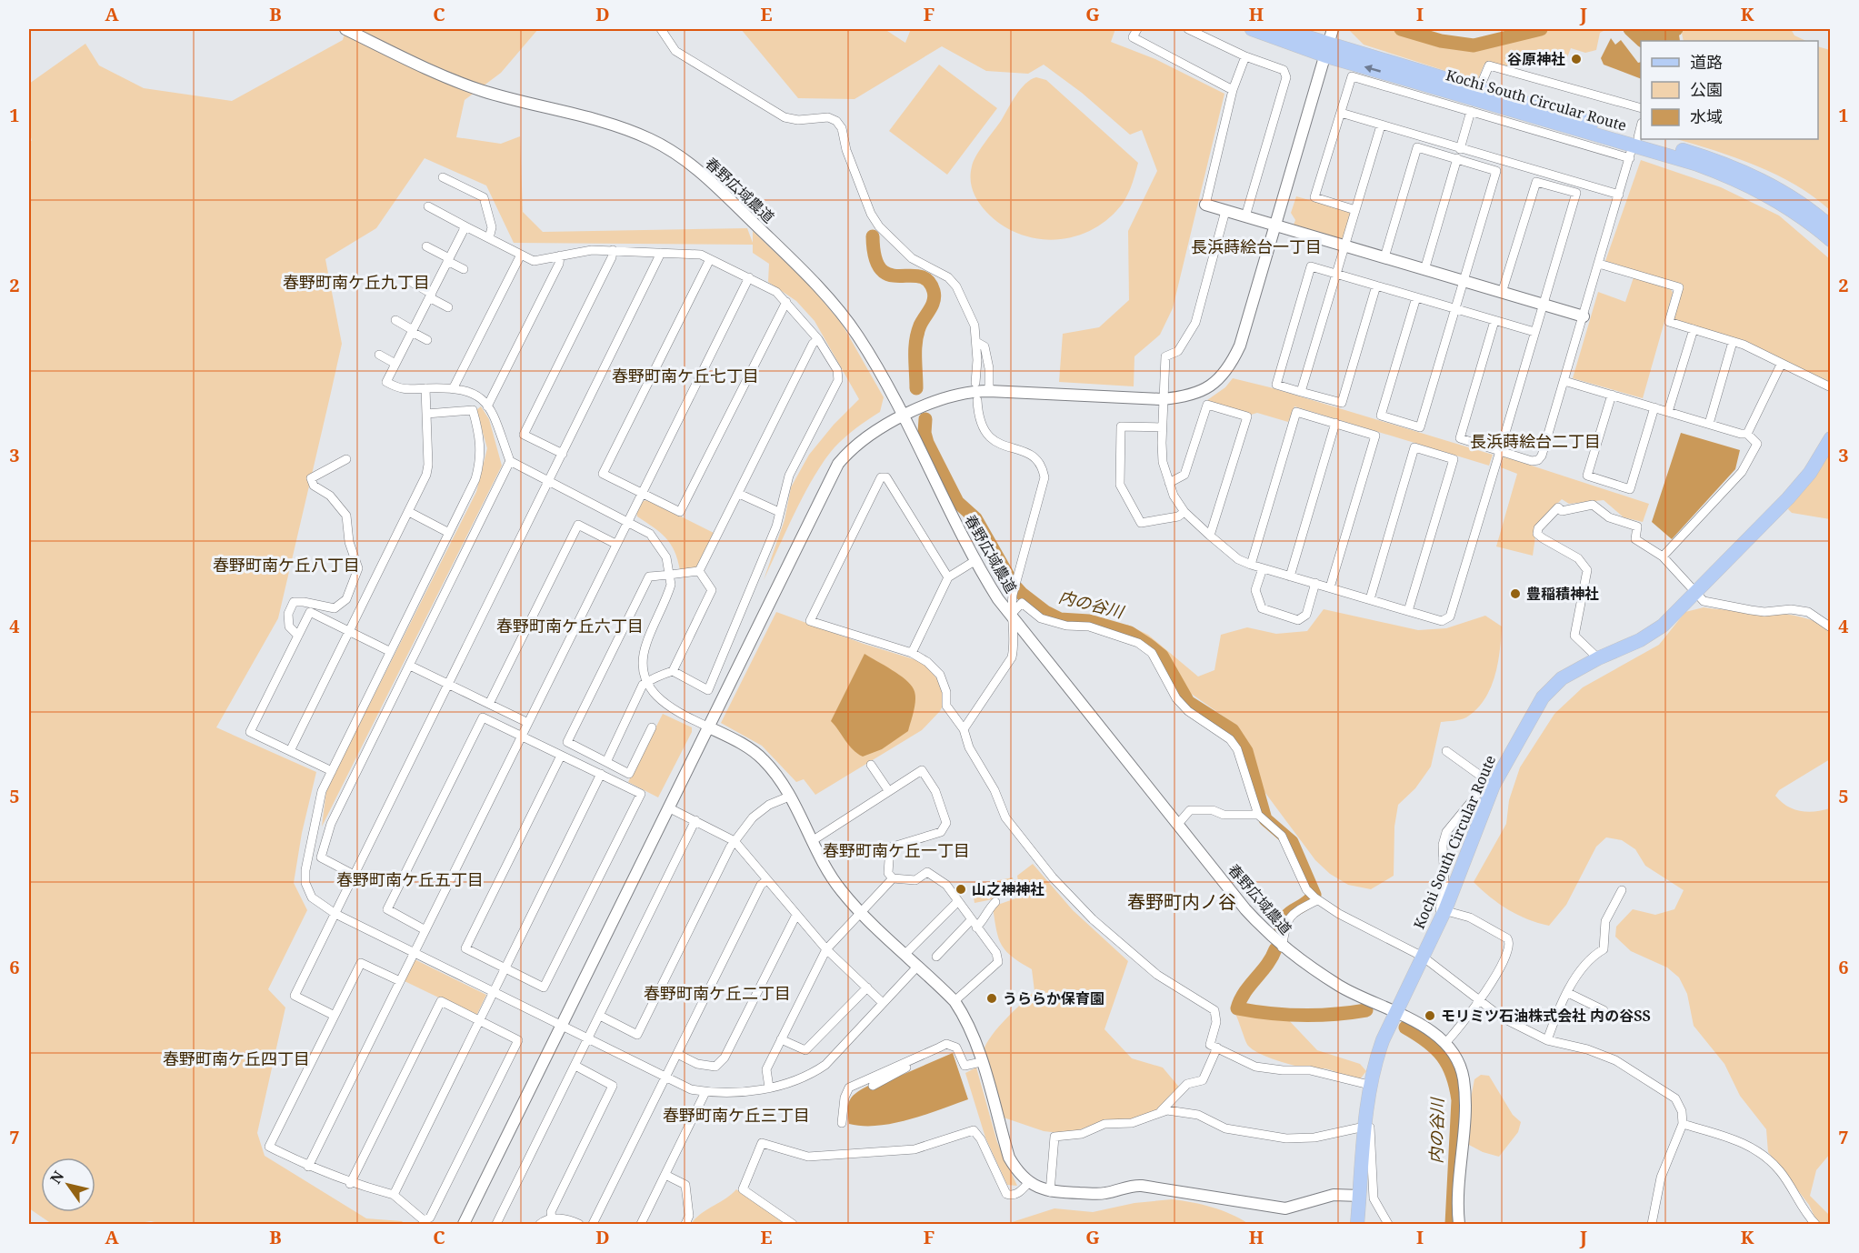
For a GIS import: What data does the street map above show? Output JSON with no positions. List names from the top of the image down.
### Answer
{
  "streets": {
    "main road": ["Kochi South Circular Route"],
    "street": ["春野広域農道"]
  },
  "crossings": [
    ["Kochi South Circular Route", "春野広域農道"]
  ],
  "districts": [
    "長浜蒔絵台一丁目",
    "春野町南ケ丘九丁目",
    "春野町南ケ丘七丁目",
    "長浜蒔絵台二丁目",
    "春野町南ケ丘八丁目",
    "春野町南ケ丘六丁目",
    "春野町南ケ丘一丁目",
    "春野町南ケ丘五丁目",
    "春野町内ノ谷",
    "春野町南ケ丘二丁目",
    "春野町南ケ丘四丁目",
    "春野町南ケ丘三丁目"
  ],
  "water": ["内の谷川"],
  "places": [
    "谷原神社",
    "豊稲積神社",
    "山之神神社",
    "うららか保育園",
    "モリミツ石油株式会社 内の谷SS"
  ],
  "legend": ["道路", "公園", "水域"],
  "north": "top left",
  "grid": {
    "columns": [
      "A",
      "B",
      "C",
      "D",
      "E",
      "F",
      "G",
      "H",
      "I",
      "J",
      "K"
    ],
    "rows": [
      "1",
      "2",
      "3",
      "4",
      "5",
      "6",
      "7"
    ]
  }
}
